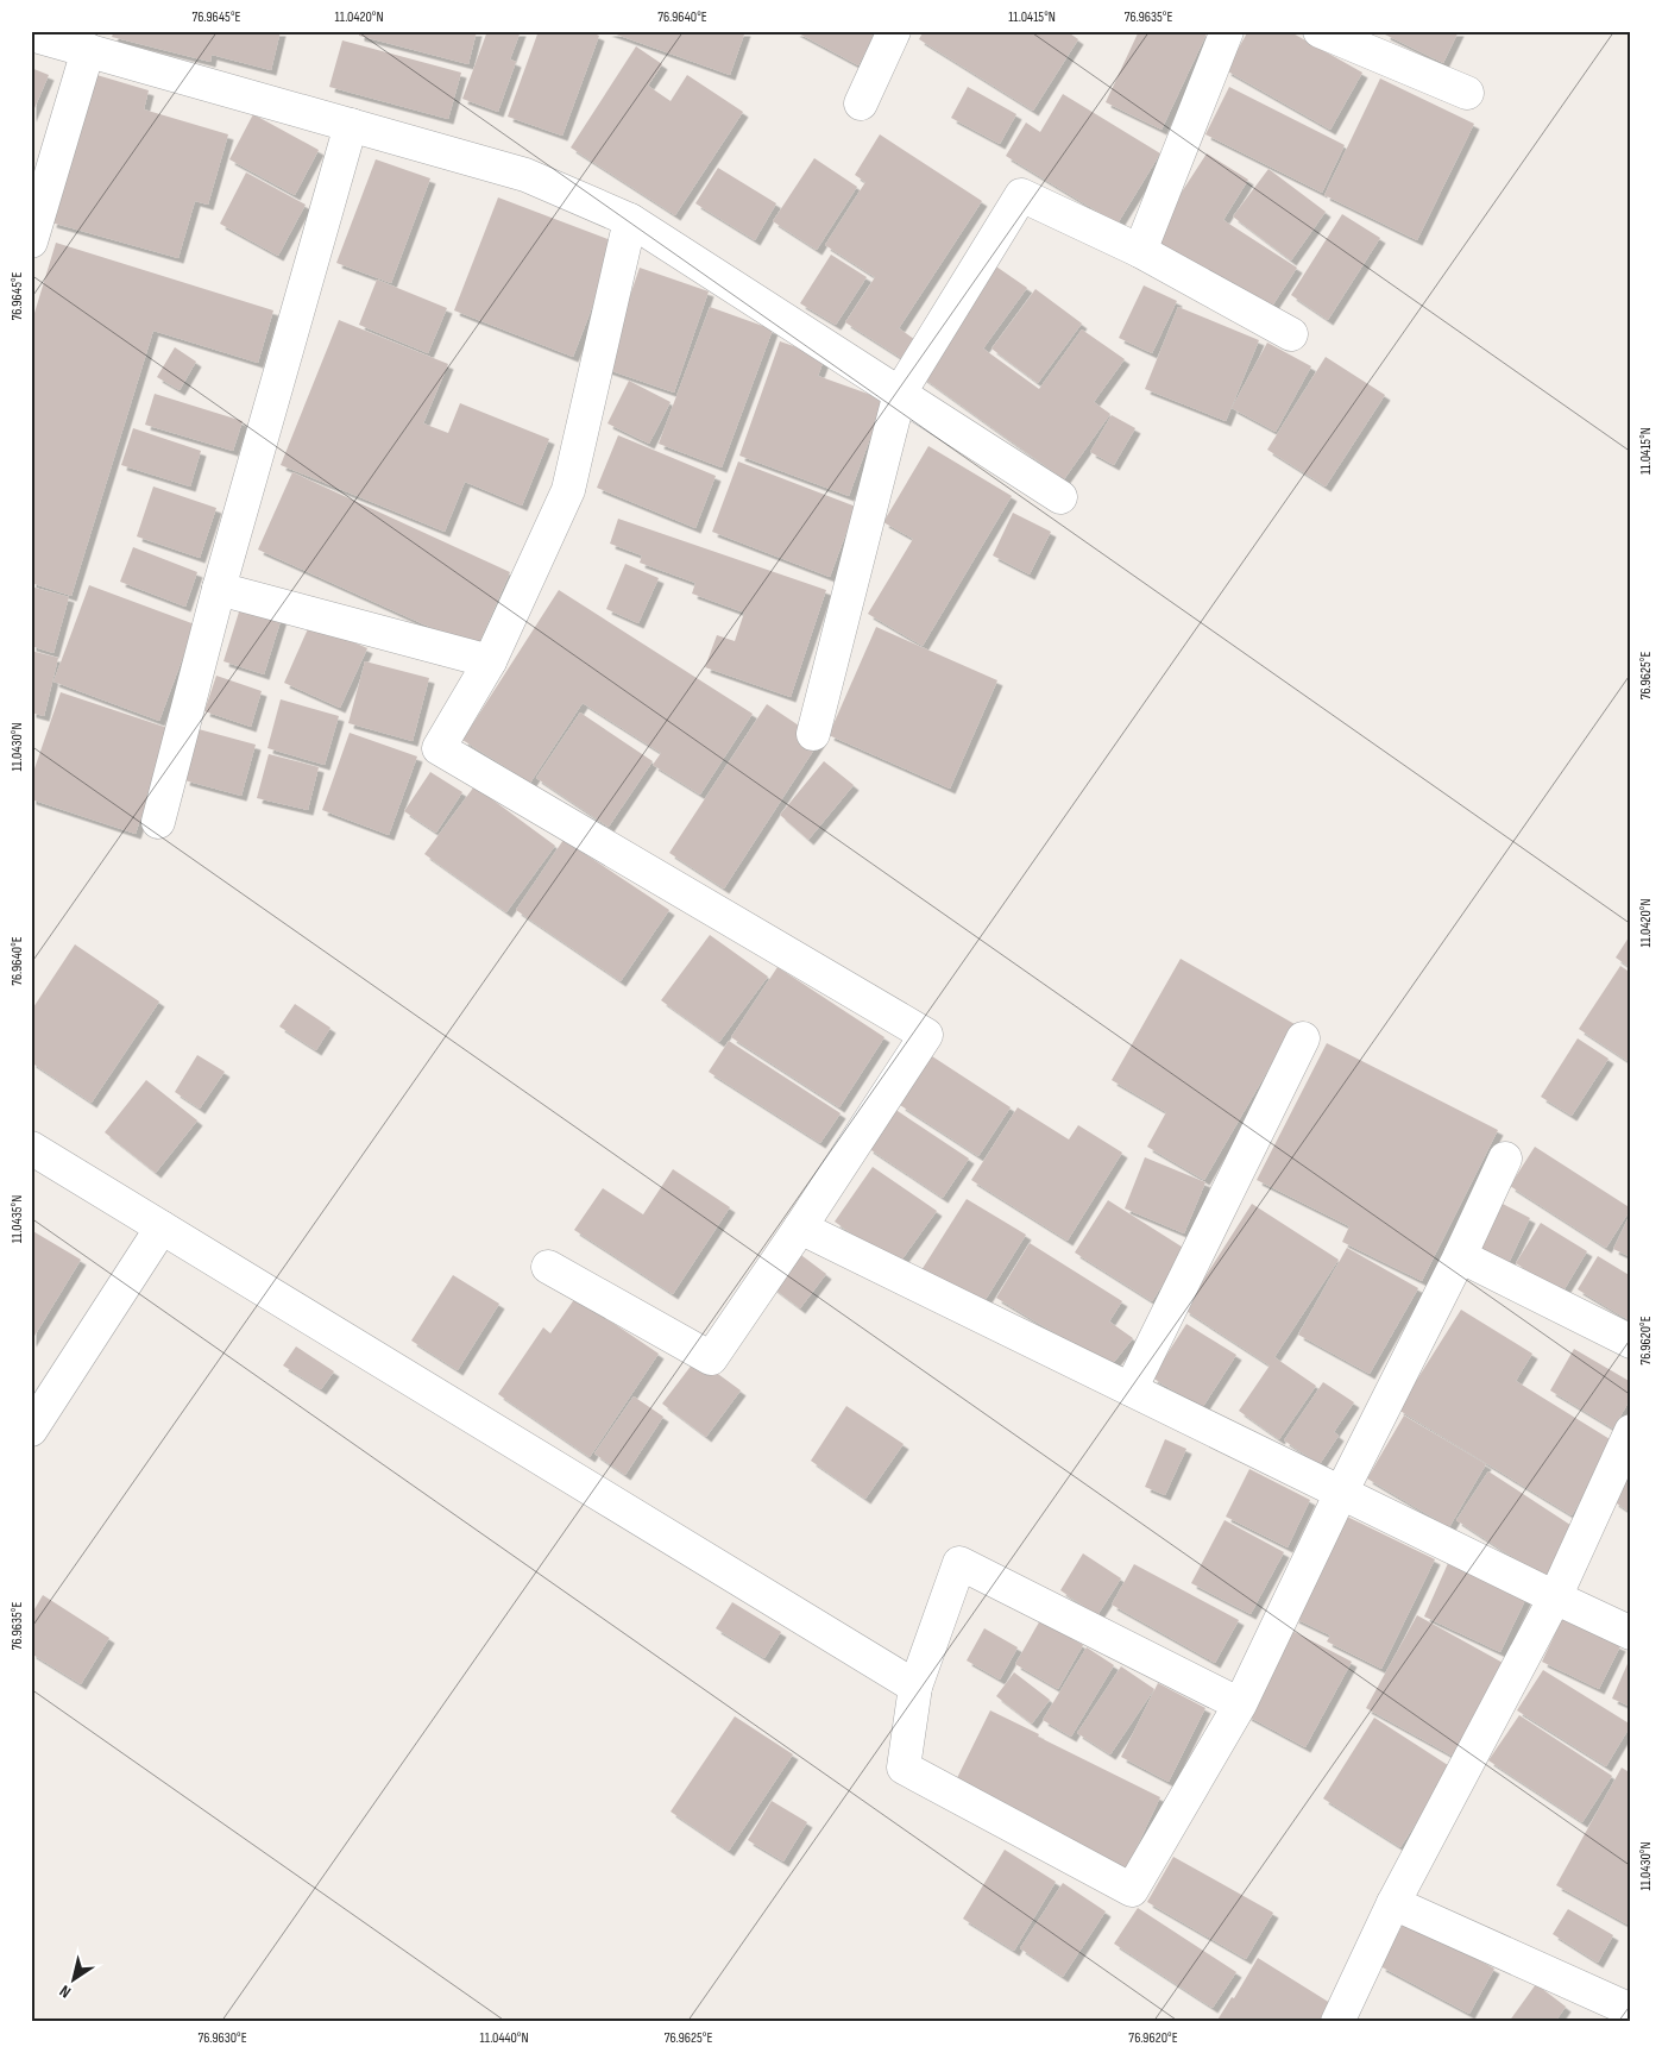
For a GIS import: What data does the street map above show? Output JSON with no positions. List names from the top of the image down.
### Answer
{
  "north": "bottom left",
  "coordinates": [
    "76.9645°E",
    "11.0420°N",
    "76.9640°E",
    "11.0415°N",
    "76.9635°E",
    "76.9625°E",
    "11.0430°N",
    "11.0435°N",
    "76.9620°E",
    "76.9630°E",
    "11.0440°N"
  ]
}
